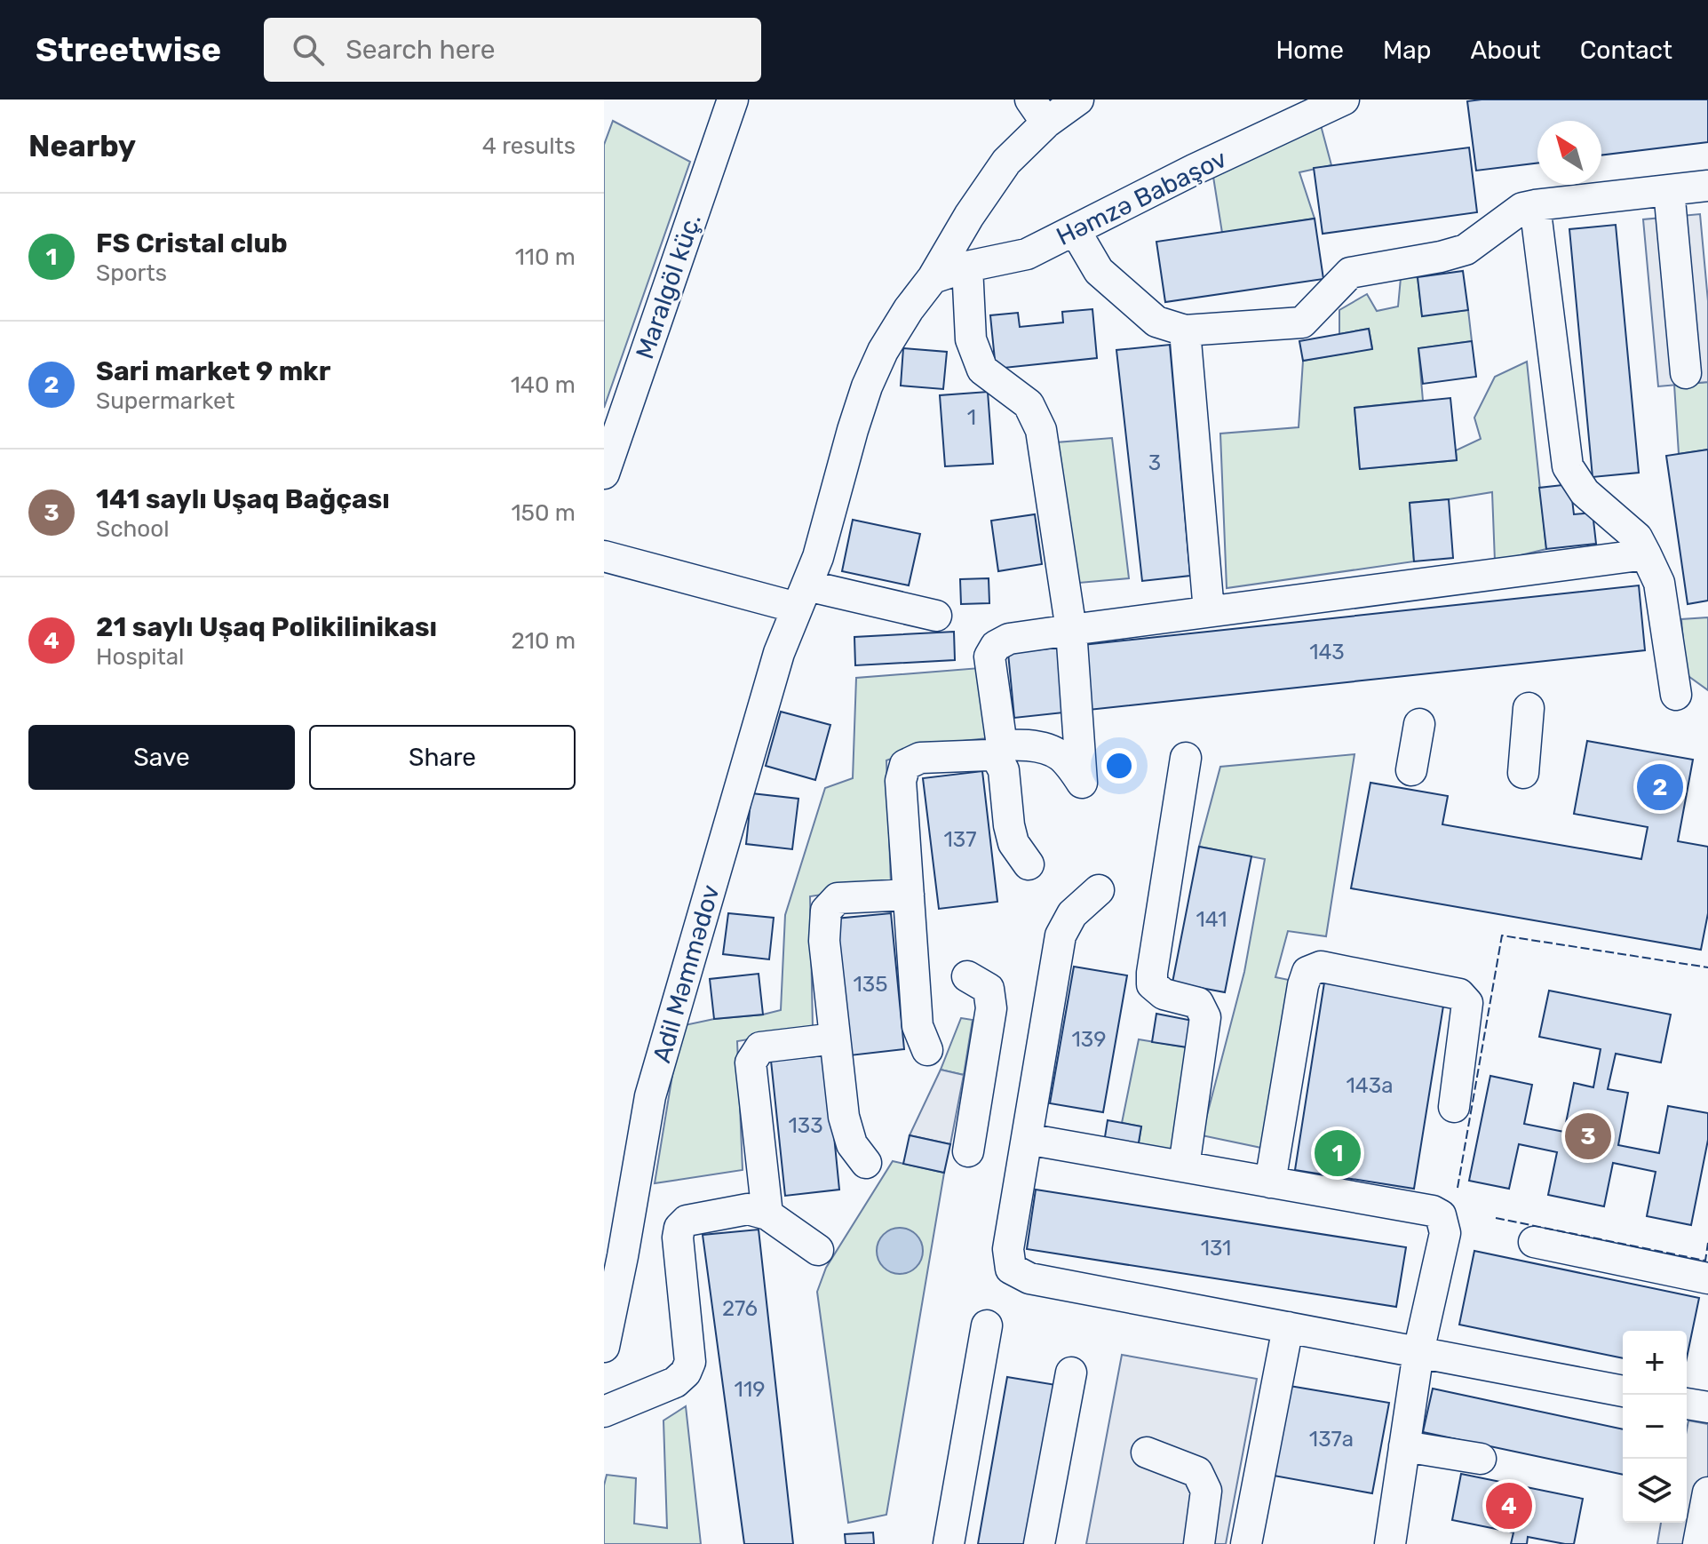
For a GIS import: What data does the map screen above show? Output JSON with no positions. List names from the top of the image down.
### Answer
{
  "streets": {
    "street": ["Həmzə Babaşov", "Maralgöl küç.", "Adil Məmmədov"]
  },
  "house_numbers": [
    "1",
    "3",
    "143",
    "137",
    "141",
    "135",
    "139",
    "143a",
    "133",
    "131",
    "276",
    "119",
    "137a"
  ],
  "north": "top left",
  "page": {
    "header": "Streetwise",
    "search": "Search here",
    "nav": [
      "Home",
      "Map",
      "About",
      "Contact"
    ],
    "heading": ["Nearby", "4 results"],
    "list": [
      {
        "mark": "1",
        "name": "FS Cristal club",
        "note": "Sports",
        "value": "110 m"
      },
      {
        "mark": "2",
        "name": "Sari market 9 mkr",
        "note": "Supermarket",
        "value": "140 m"
      },
      {
        "mark": "3",
        "name": "141 saylı Uşaq Bağçası",
        "note": "School",
        "value": "150 m"
      },
      {
        "mark": "4",
        "name": "21 saylı Uşaq Polikilinikası",
        "note": "Hospital",
        "value": "210 m"
      }
    ],
    "buttons": ["Save", "Share"],
    "pins": [
      "2",
      "3",
      "1",
      "4"
    ],
    "map_buttons": ["+", "−"]
  }
}
